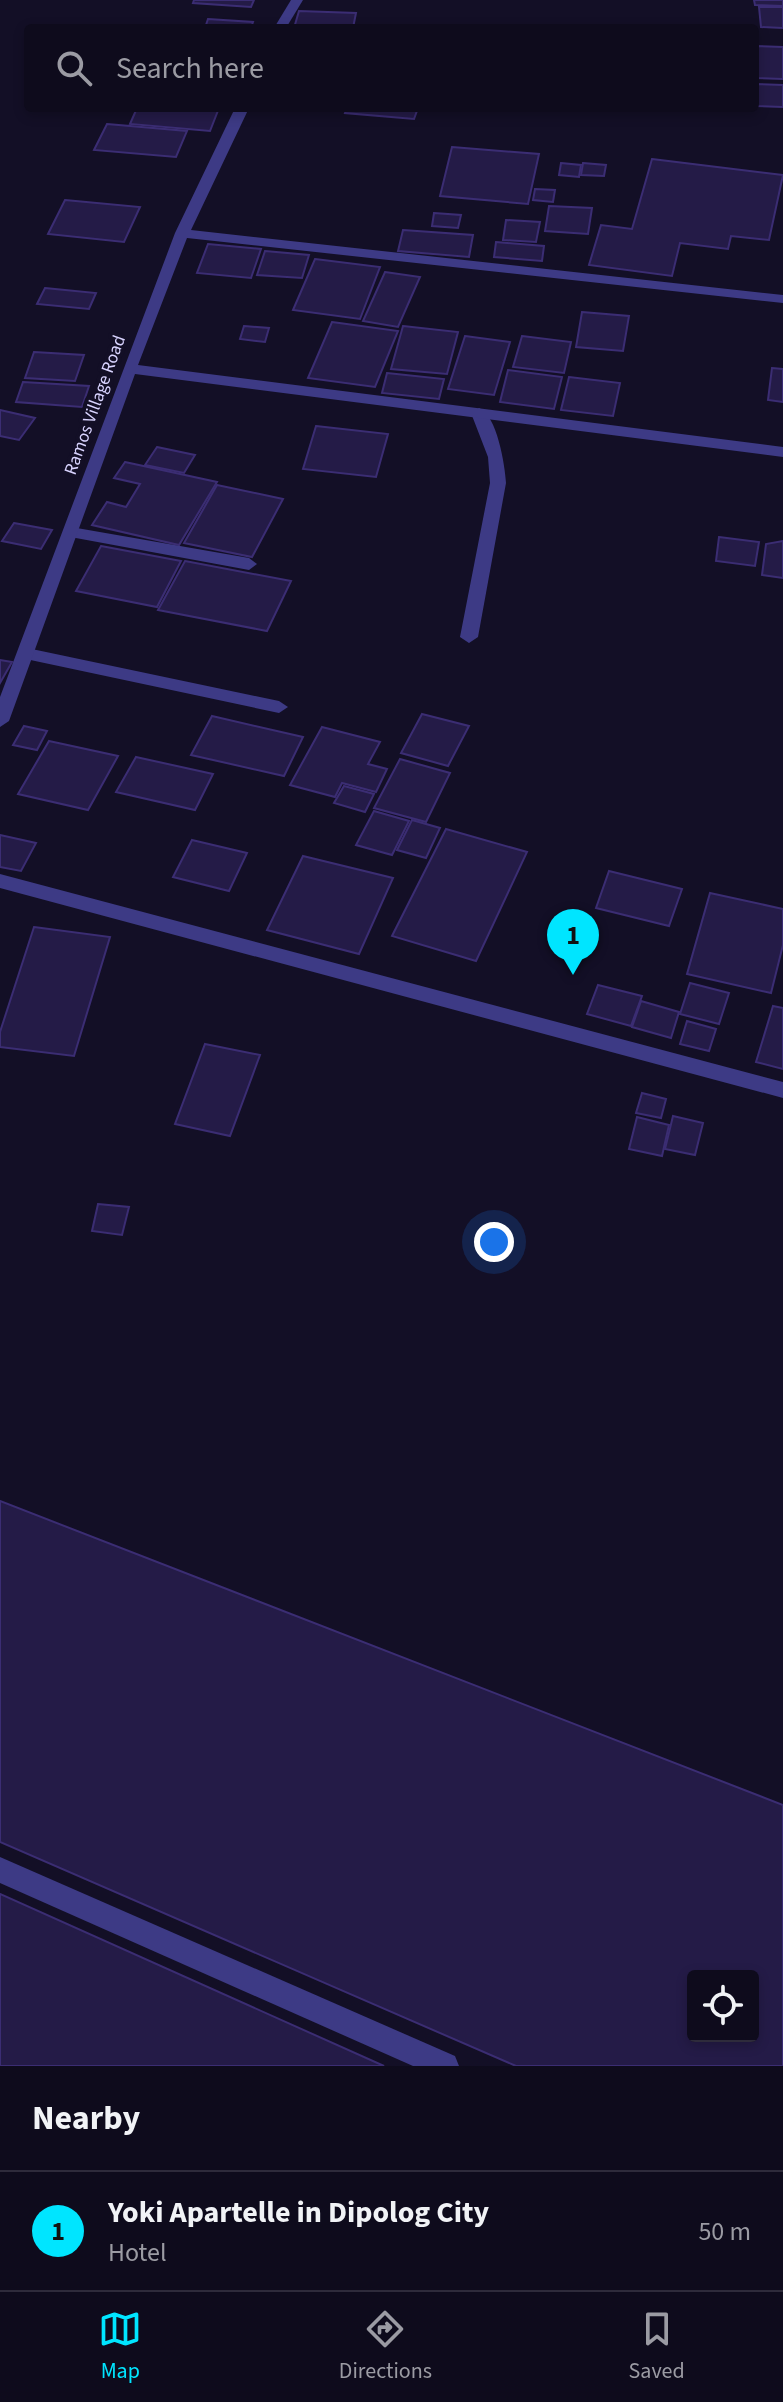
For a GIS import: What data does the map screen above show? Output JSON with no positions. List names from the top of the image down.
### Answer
{
  "streets": {
    "street": ["Ramos Village Road"]
  },
  "page": {
    "search": "Search here",
    "pins": "1",
    "heading": "Nearby",
    "list": [
      {
        "mark": "1",
        "name": "Yoki Apartelle in Dipolog City",
        "note": "Hotel",
        "value": "50 m"
      }
    ],
    "nav": ["Map", "Directions", "Saved"]
  }
}
